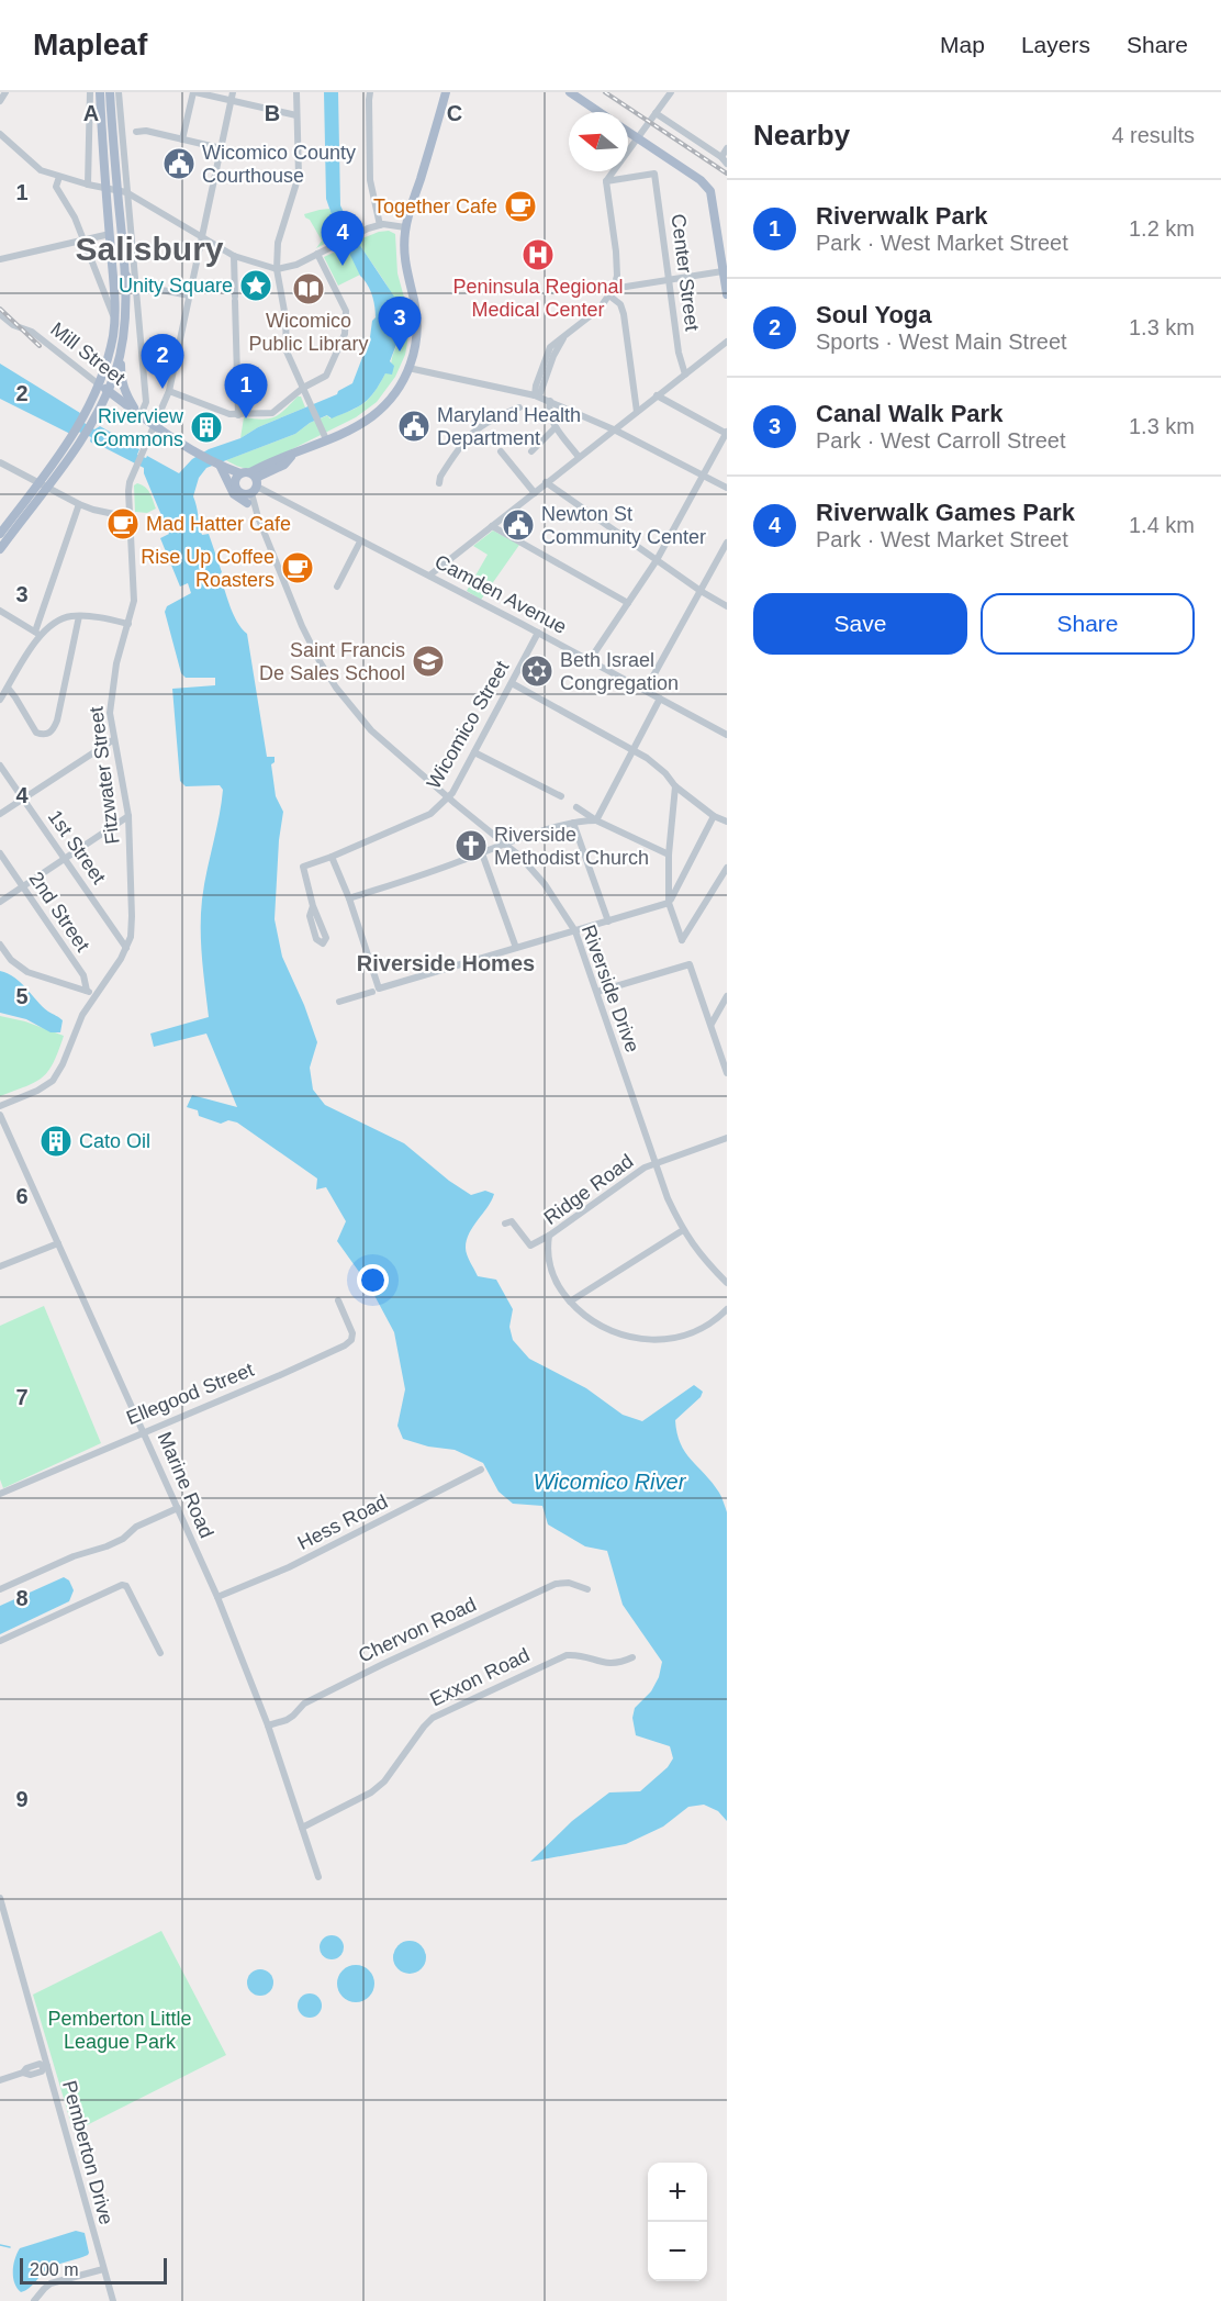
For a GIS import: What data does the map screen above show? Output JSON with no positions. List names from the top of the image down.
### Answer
{
  "streets": {
    "main road": ["Mill Street"],
    "street": [
      "Center Street",
      "Camden Avenue",
      "Wicomico Street",
      "Fitzwater Street",
      "1st Street",
      "2nd Street",
      "Riverside Drive",
      "Ridge Road",
      "Ellegood Street",
      "Marine Road",
      "Hess Road",
      "Chervon Road",
      "Exxon Road",
      "Pemberton Drive"
    ]
  },
  "crossings": [
    ["Mill Street", "Fitzwater Street"],
    ["Mill Street", "Riverside Drive"],
    ["Camden Avenue", "Wicomico Street"],
    ["Camden Avenue", "Riverside Drive"],
    ["Wicomico Street", "Riverside Drive"],
    ["Fitzwater Street", "1st Street"],
    ["Riverside Drive", "Ridge Road"],
    ["Ellegood Street", "Marine Road"],
    ["Marine Road", "Hess Road"],
    ["Marine Road", "Chervon Road"],
    ["Marine Road", "Exxon Road"]
  ],
  "districts": ["Salisbury", "Riverside Homes"],
  "water": ["Wicomico River"],
  "parks": ["Pemberton Little League Park"],
  "places": {
    "public building": ["Wicomico County Courthouse", "Maryland Health Department", "Newton St Community Center"],
    "cafe": ["Together Cafe", "Mad Hatter Cafe", "Rise Up Coffee Roasters"],
    "hospital": ["Peninsula Regional Medical Center"],
    "place": ["Unity Square"],
    "library": ["Wicomico Public Library"],
    "building": ["Riverview Commons", "Cato Oil"],
    "school or university": ["Saint Francis De Sales School"],
    "synagogue": ["Beth Israel Congregation"],
    "church": ["Riverside Methodist Church"]
  },
  "scale_bar": "200 m",
  "north": "left",
  "page": {
    "header": "Mapleaf",
    "nav": ["Map", "Layers", "Share"],
    "heading": ["Nearby", "4 results"],
    "list": [
      {
        "mark": "1",
        "name": "Riverwalk Park",
        "note": "Park · West Market Street",
        "value": "1.2 km"
      },
      {
        "mark": "2",
        "name": "Soul Yoga",
        "note": "Sports · West Main Street",
        "value": "1.3 km"
      },
      {
        "mark": "3",
        "name": "Canal Walk Park",
        "note": "Park · West Carroll Street",
        "value": "1.3 km"
      },
      {
        "mark": "4",
        "name": "Riverwalk Games Park",
        "note": "Park · West Market Street",
        "value": "1.4 km"
      }
    ],
    "pins": [
      "4",
      "3",
      "2",
      "1"
    ],
    "buttons": ["Save", "Share"],
    "map_buttons": ["+", "−"],
    "scale": "200 m"
  },
  "grid": {
    "columns": ["A", "B", "C"],
    "rows": [
      "1",
      "2",
      "3",
      "4",
      "5",
      "6",
      "7",
      "8",
      "9"
    ]
  }
}
